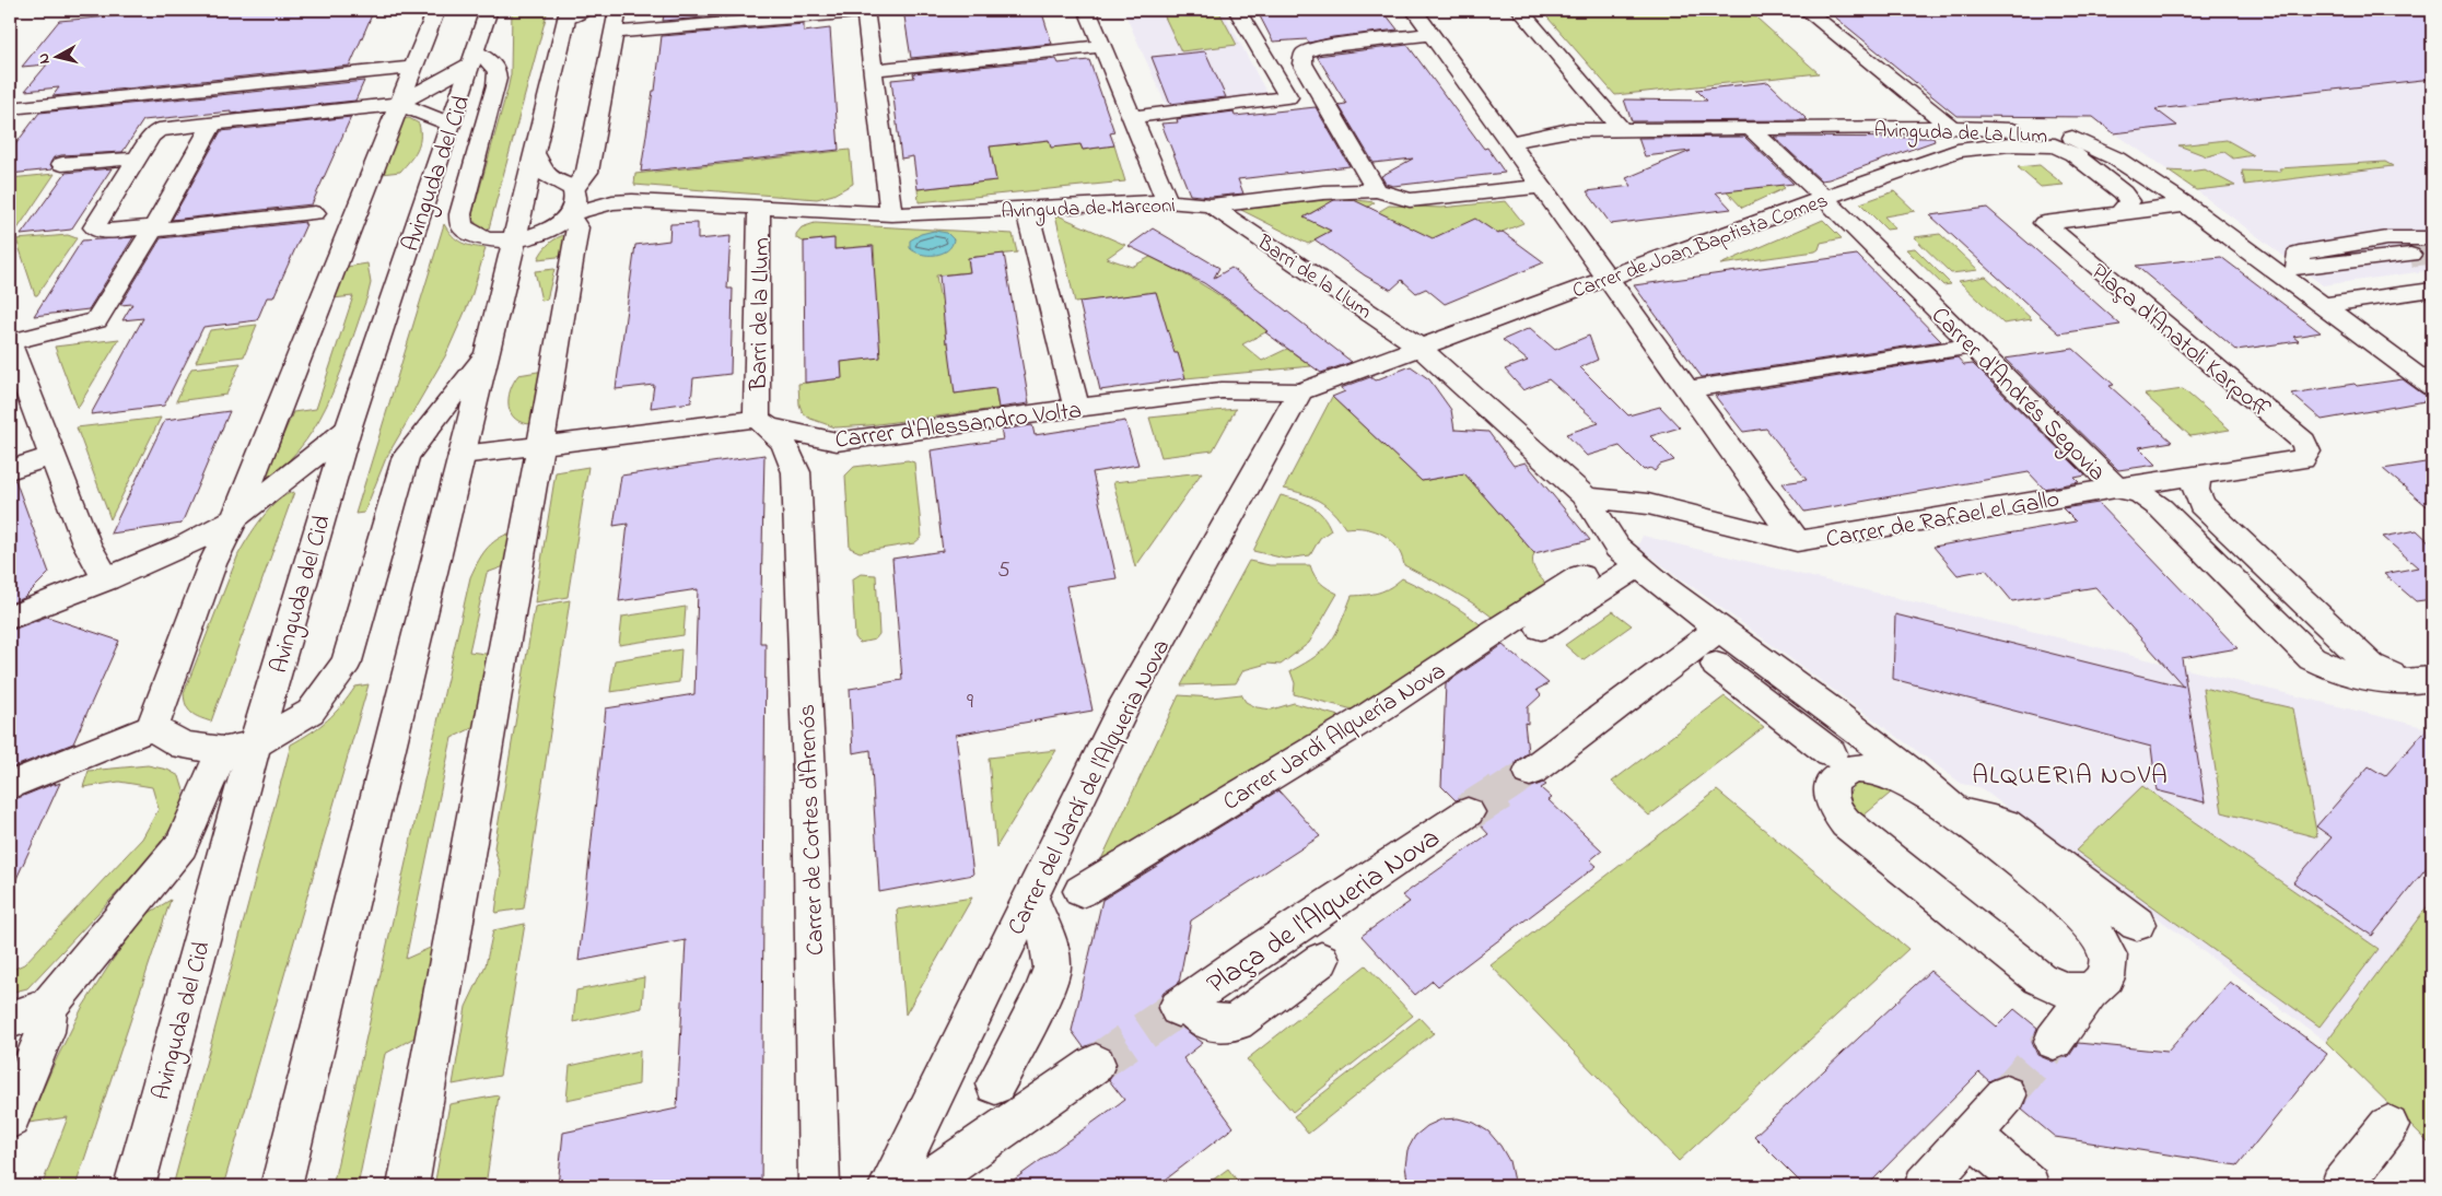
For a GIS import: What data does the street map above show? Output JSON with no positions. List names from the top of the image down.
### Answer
{
  "streets": {
    "street": [
      "Avinguda de La Llum",
      "Avinguda del Cid",
      "Avinguda de Marconi",
      "Carrer de Joan Baptista Comes",
      "Barri de la Llum",
      "Plaça d'Anatoli Karpoff",
      "Carrer d'Andrés Segovia",
      "Carrer d'Alessandro Volta",
      "Carrer de Rafael el Gallo",
      "Carrer Jardí Alquería Nova",
      "Carrer del Jardí de l'Alqueria Nova",
      "Carrer de Cortes d'Arenós",
      "Plaça de l'Alqueria Nova"
    ]
  },
  "crossings": [
    ["Avinguda de La Llum", "Carrer d'Andrés Segovia"],
    ["Avinguda de Marconi", "Barri de la Llum"],
    ["Carrer de Joan Baptista Comes", "Barri de la Llum"],
    ["Carrer de Joan Baptista Comes", "Plaça d'Anatoli Karpoff"],
    ["Carrer de Joan Baptista Comes", "Carrer d'Andrés Segovia"],
    ["Carrer de Joan Baptista Comes", "Carrer d'Alessandro Volta"],
    ["Barri de la Llum", "Carrer d'Alessandro Volta"],
    ["Barri de la Llum", "Carrer de Rafael el Gallo"],
    ["Barri de la Llum", "Carrer de Cortes d'Arenós"],
    ["Plaça d'Anatoli Karpoff", "Carrer de Rafael el Gallo"],
    ["Carrer d'Andrés Segovia", "Carrer de Rafael el Gallo"],
    ["Carrer d'Alessandro Volta", "Carrer del Jardí de l'Alqueria Nova"],
    ["Carrer d'Alessandro Volta", "Carrer de Cortes d'Arenós"]
  ],
  "districts": ["ALQUERIA NOVA"],
  "house_numbers": ["5", "9"],
  "north": "left"
}
